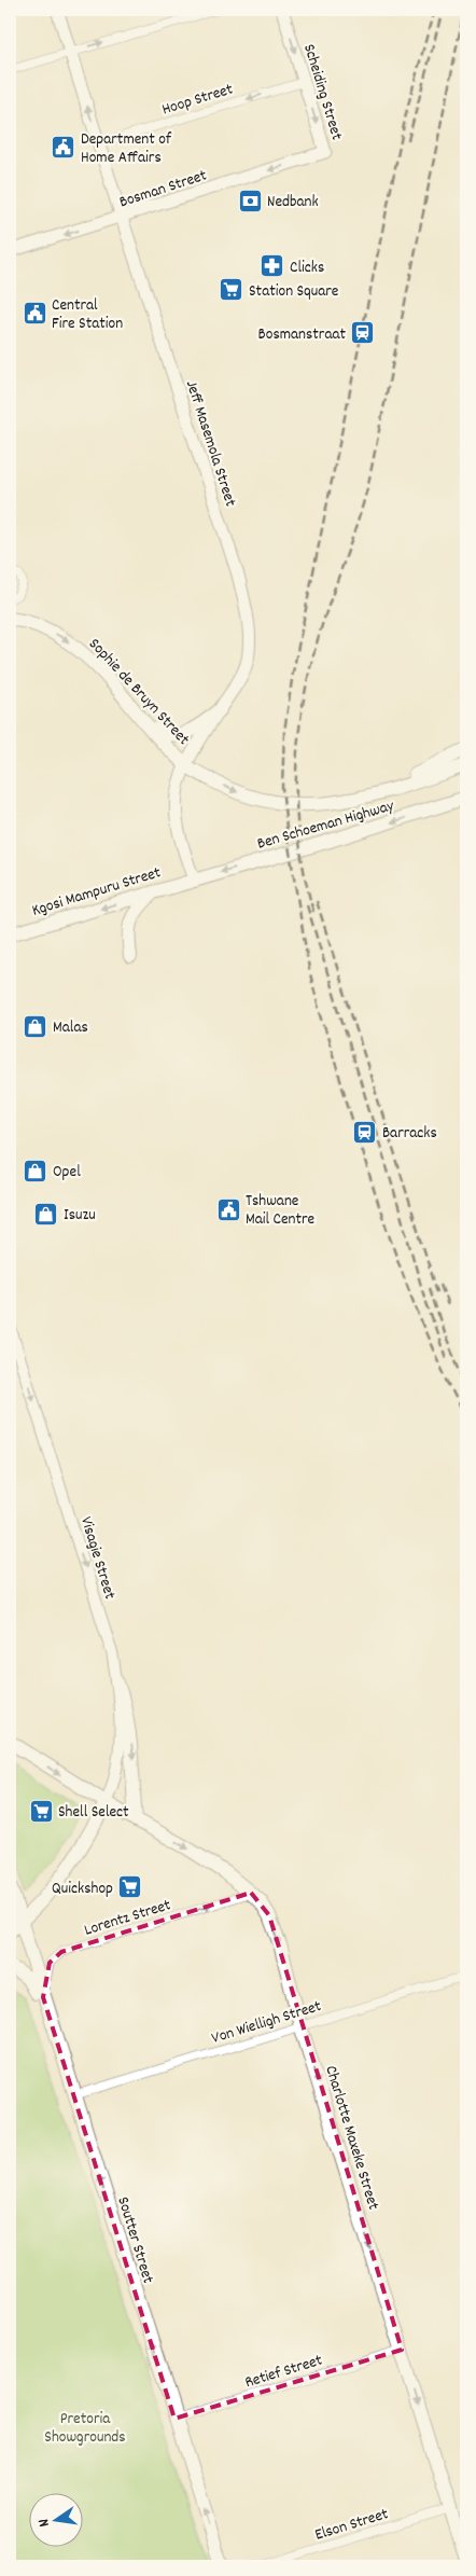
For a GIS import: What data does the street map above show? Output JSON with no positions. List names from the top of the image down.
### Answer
{
  "streets": {
    "main road": [
      "Scheiding Street",
      "Bosman Street",
      "Jeff Masemola Street",
      "Sophie de Bruyn Street",
      "Ben Schoeman Highway",
      "Kgosi Mampuru Street",
      "Charlotte Maxeke Street",
      "Soutter Street"
    ],
    "street": [
      "Hoop Street",
      "Visagie Street",
      "Lorentz Street",
      "Von Wielligh Street",
      "Retief Street",
      "Elson Street"
    ]
  },
  "crossings": [
    ["Scheiding Street", "Hoop Street"],
    ["Scheiding Street", "Bosman Street"],
    ["Hoop Street", "Jeff Masemola Street"],
    ["Bosman Street", "Jeff Masemola Street"],
    ["Jeff Masemola Street", "Sophie de Bruyn Street"],
    ["Jeff Masemola Street", "Ben Schoeman Highway"],
    ["Jeff Masemola Street", "Kgosi Mampuru Street"],
    ["Sophie de Bruyn Street", "Ben Schoeman Highway"],
    ["Ben Schoeman Highway", "Kgosi Mampuru Street"],
    ["Visagie Street", "Charlotte Maxeke Street"],
    ["Lorentz Street", "Charlotte Maxeke Street"],
    ["Lorentz Street", "Soutter Street"],
    ["Von Wielligh Street", "Charlotte Maxeke Street"],
    ["Von Wielligh Street", "Soutter Street"],
    ["Charlotte Maxeke Street", "Retief Street"],
    ["Charlotte Maxeke Street", "Elson Street"],
    ["Soutter Street", "Retief Street"]
  ],
  "one_way": [
    "Scheiding Street",
    "Hoop Street",
    "Bosman Street",
    "Sophie de Bruyn Street",
    "Kgosi Mampuru Street",
    "Visagie Street",
    "Lorentz Street",
    "Charlotte Maxeke Street",
    "Soutter Street"
  ],
  "parks": ["Pretoria Showgrounds"],
  "places": {
    "public building": ["Department of Home Affairs", "Central Fire Station", "Tshwane Mail Centre"],
    "bank": ["Nedbank"],
    "pharmacy": ["Clicks"],
    "supermarket": ["Station Square", "Shell Select", "Quickshop"],
    "station": ["Bosmanstraat", "Barracks"],
    "shop": ["Malas", "Opel", "Isuzu"]
  },
  "north": "left"
}
